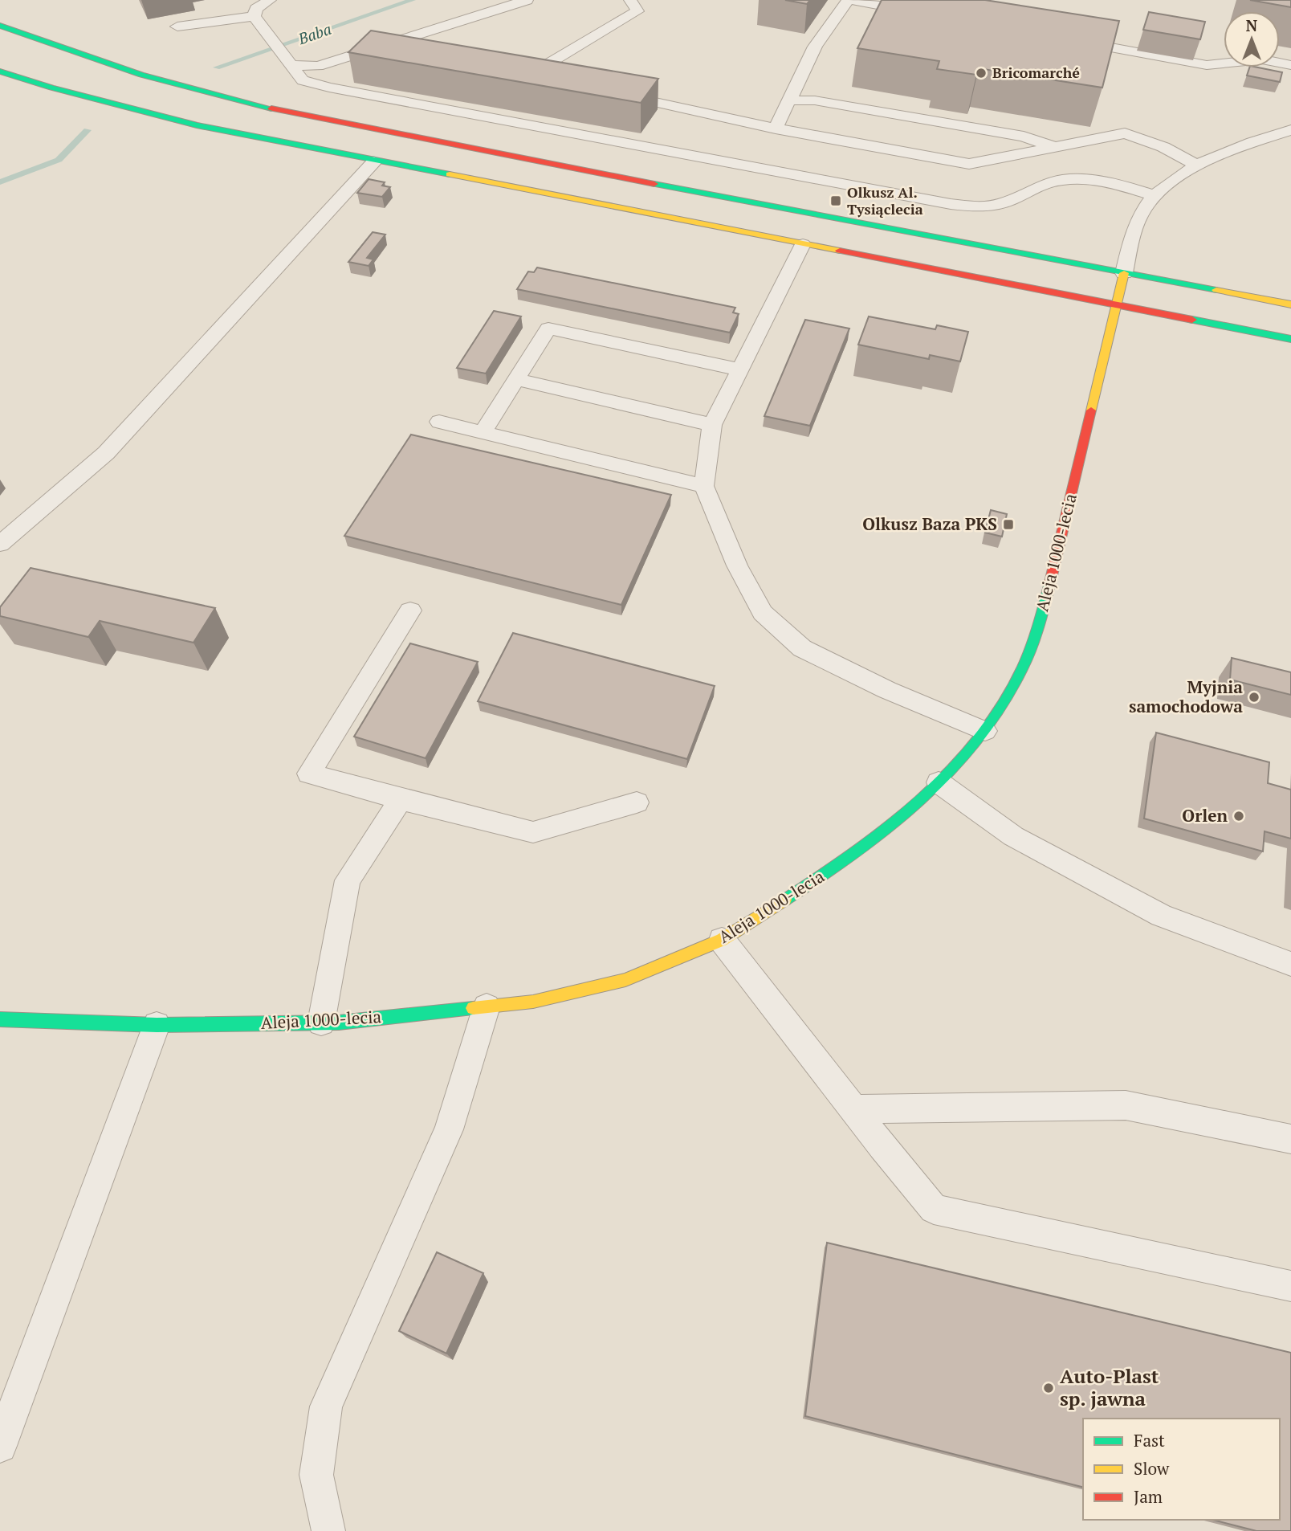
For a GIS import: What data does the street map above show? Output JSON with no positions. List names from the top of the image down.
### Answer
{
  "streets": {
    "main road": ["Aleja 1000-lecia"]
  },
  "water": ["Baba"],
  "places": {
    "other": [
      "Bricomarché",
      "Myjnia samochodowa",
      "Orlen",
      "Auto-Plast sp. jawna"
    ],
    "transit": ["Olkusz Al. Tysiąclecia", "Olkusz Baza PKS"]
  },
  "legend": ["Fast", "Slow", "Jam"],
  "north": "top"
}
